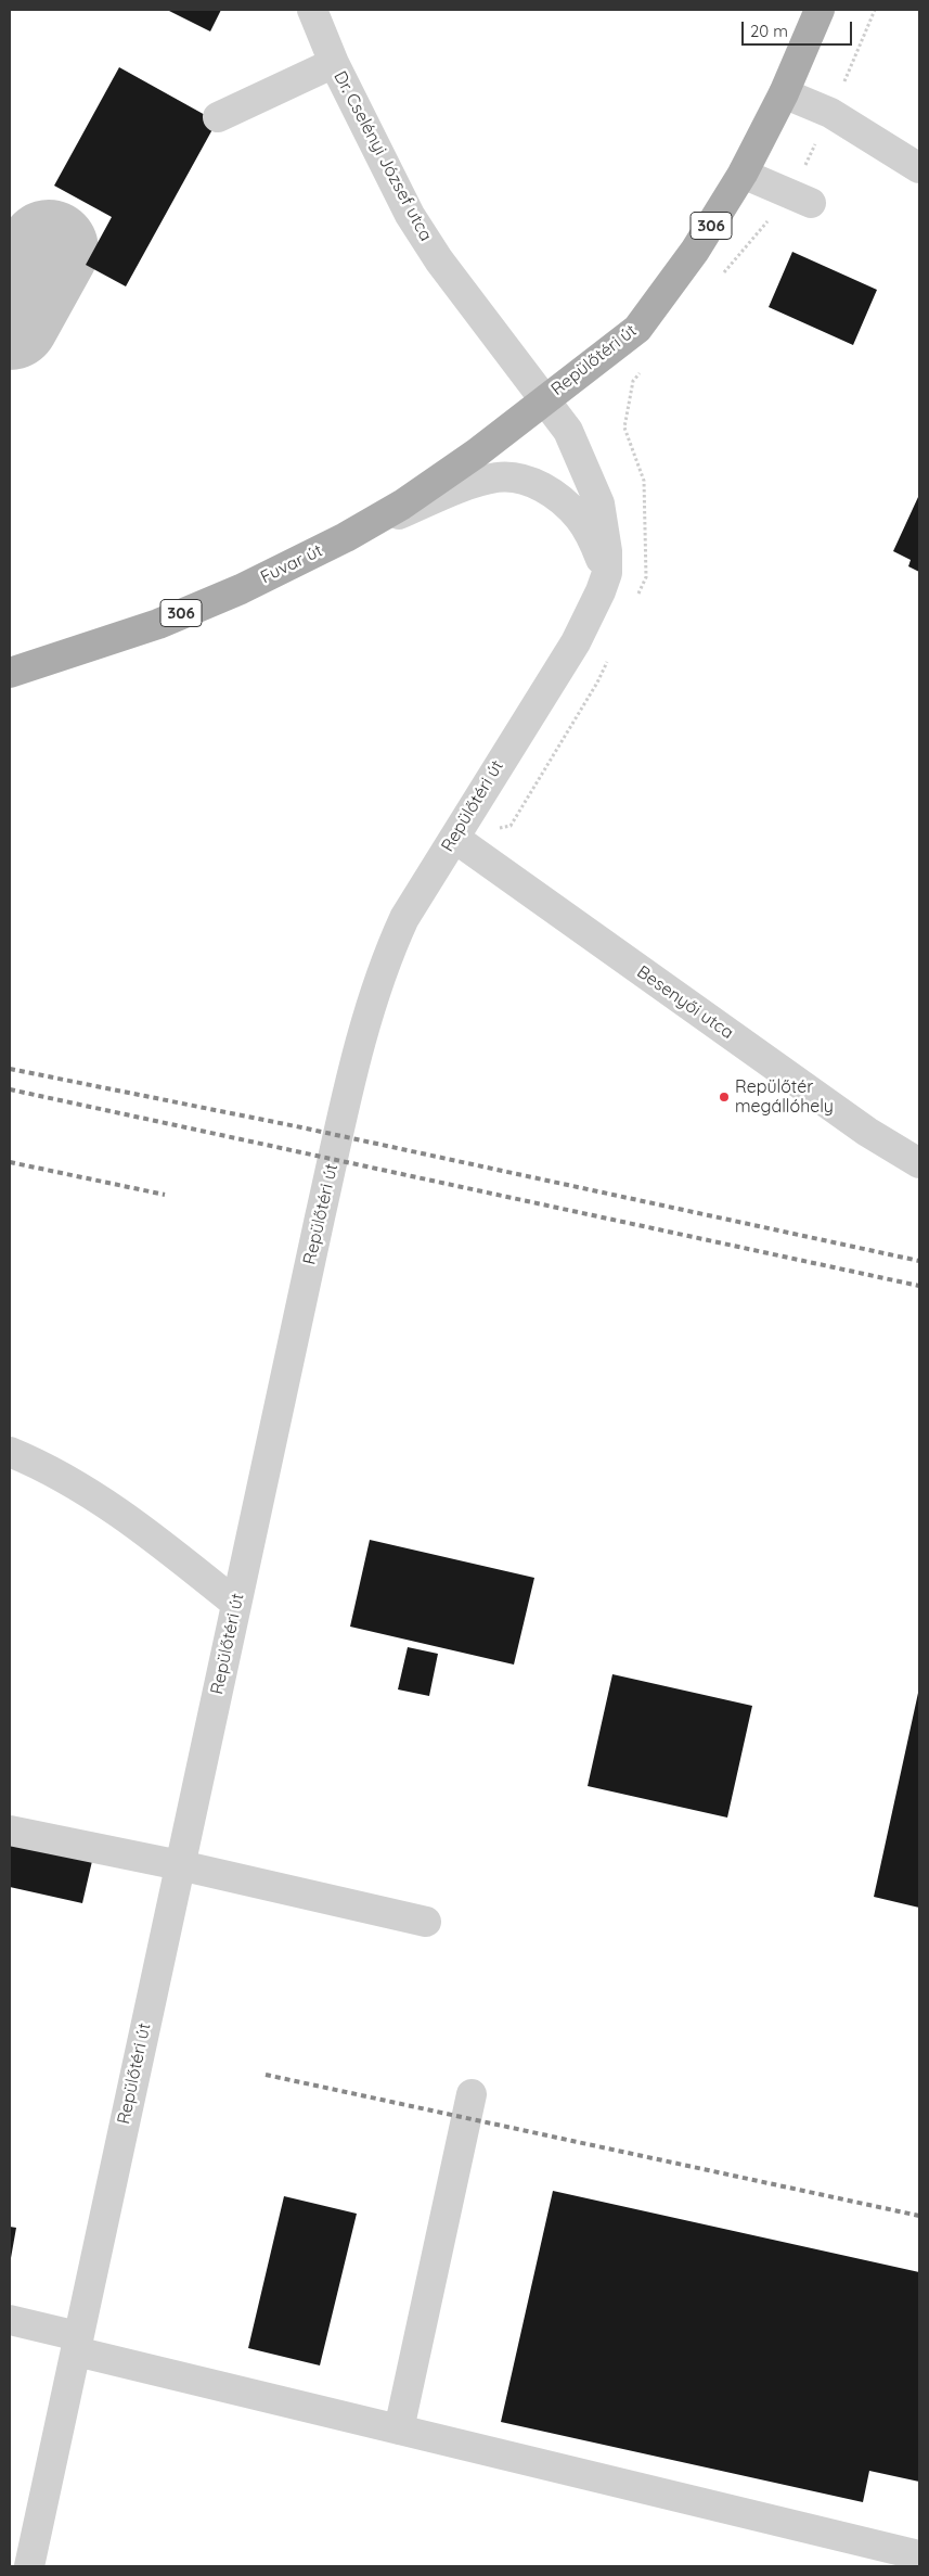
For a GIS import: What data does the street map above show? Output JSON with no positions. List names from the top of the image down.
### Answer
{
  "streets": {
    "main road": ["306", "Repülőtéri út", "Fuvar út"],
    "street": ["Dr. Cselényi József utca", "Besenyői utca"]
  },
  "crossings": [
    ["Dr. Cselényi József utca", "Repülőtéri út"],
    ["Dr. Cselényi József utca", "Fuvar út"],
    ["Repülőtéri út", "Fuvar út"],
    ["Repülőtéri út", "Besenyői utca"]
  ],
  "places": ["Repülőtér megállóhely"],
  "scale_bar": "20 m"
}
